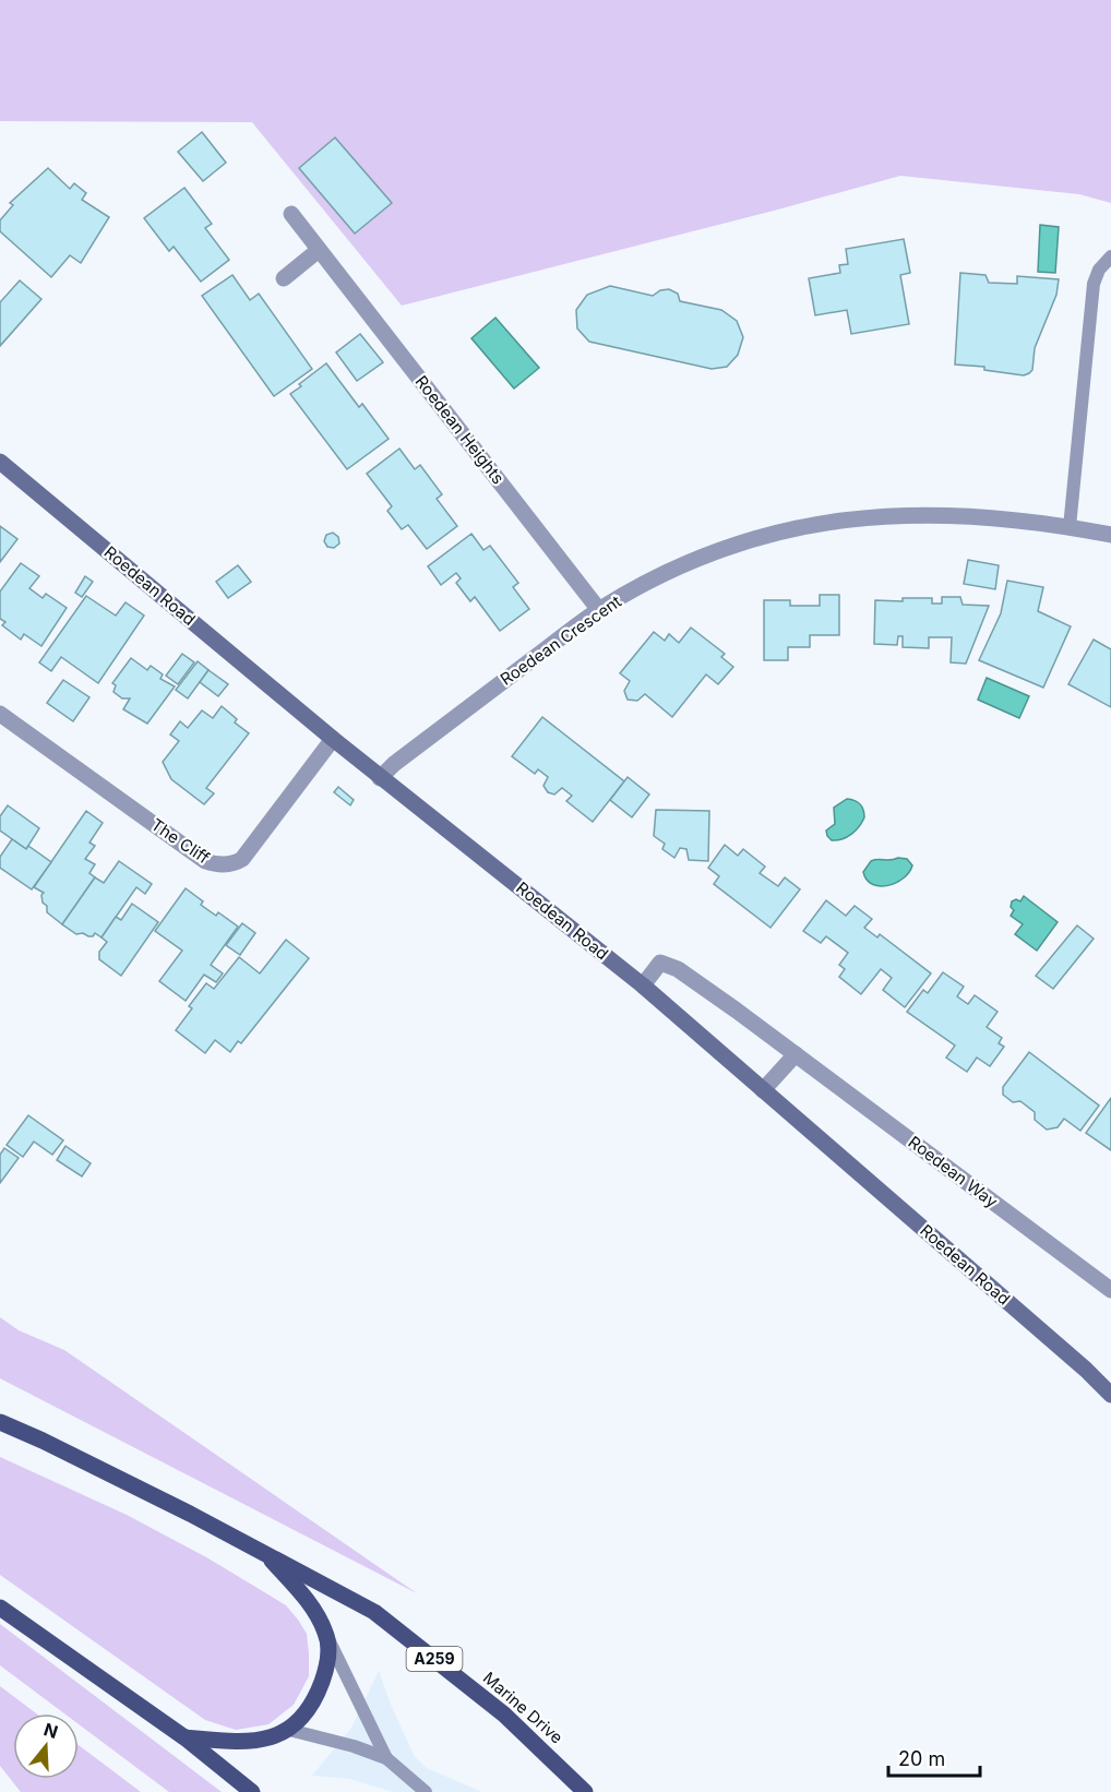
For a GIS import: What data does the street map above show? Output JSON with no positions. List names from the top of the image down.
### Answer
{
  "streets": {
    "main road": ["Roedean Road", "A259", "Marine Drive"],
    "street": [
      "Roedean Heights",
      "Roedean Crescent",
      "The Cliff",
      "Roedean Way"
    ]
  },
  "crossings": [
    ["Roedean Heights", "Roedean Crescent"],
    ["Roedean Road", "Roedean Crescent"],
    ["Roedean Road", "The Cliff"],
    ["Roedean Road", "Roedean Way"]
  ],
  "scale_bar": "20 m",
  "north": "top"
}
